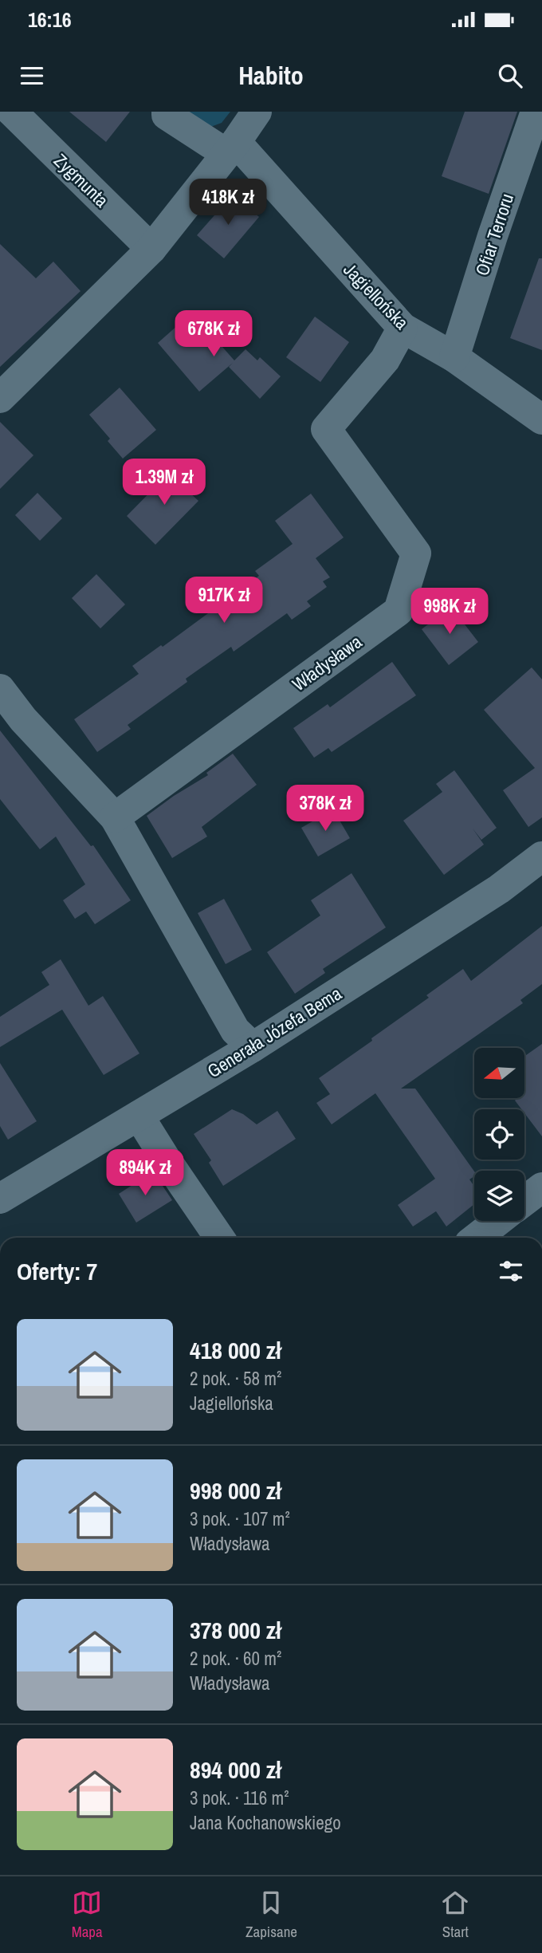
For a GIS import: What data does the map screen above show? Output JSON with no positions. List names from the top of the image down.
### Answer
{
  "streets": {
    "street": [
      "Zygmunta",
      "Ofiar Terroru",
      "Jagiellońska",
      "Władysława",
      "Generała Józefa Bema"
    ]
  },
  "crossings": [
    ["Ofiar Terroru", "Jagiellońska"],
    ["Jagiellońska", "Władysława"]
  ],
  "north": "left",
  "page": {
    "status": "16:16",
    "header": "Habito",
    "price": [
      "418K zł",
      "678K zł",
      "1.39M zł",
      "917K zł",
      "998K zł",
      "378K zł",
      "894K zł"
    ],
    "heading": "Oferty: 7",
    "list": [
      {
        "name": "418 000 zł",
        "note": "2 pok. · 58 m² · Jagiellońska"
      },
      {
        "name": "998 000 zł",
        "note": "3 pok. · 107 m² · Władysława"
      },
      {
        "name": "378 000 zł",
        "note": "2 pok. · 60 m² · Władysława"
      },
      {
        "name": "894 000 zł",
        "note": "3 pok. · 116 m² · Jana Kochanowskiego"
      }
    ],
    "tabs": ["Mapa", "Zapisane", "Start"]
  }
}
